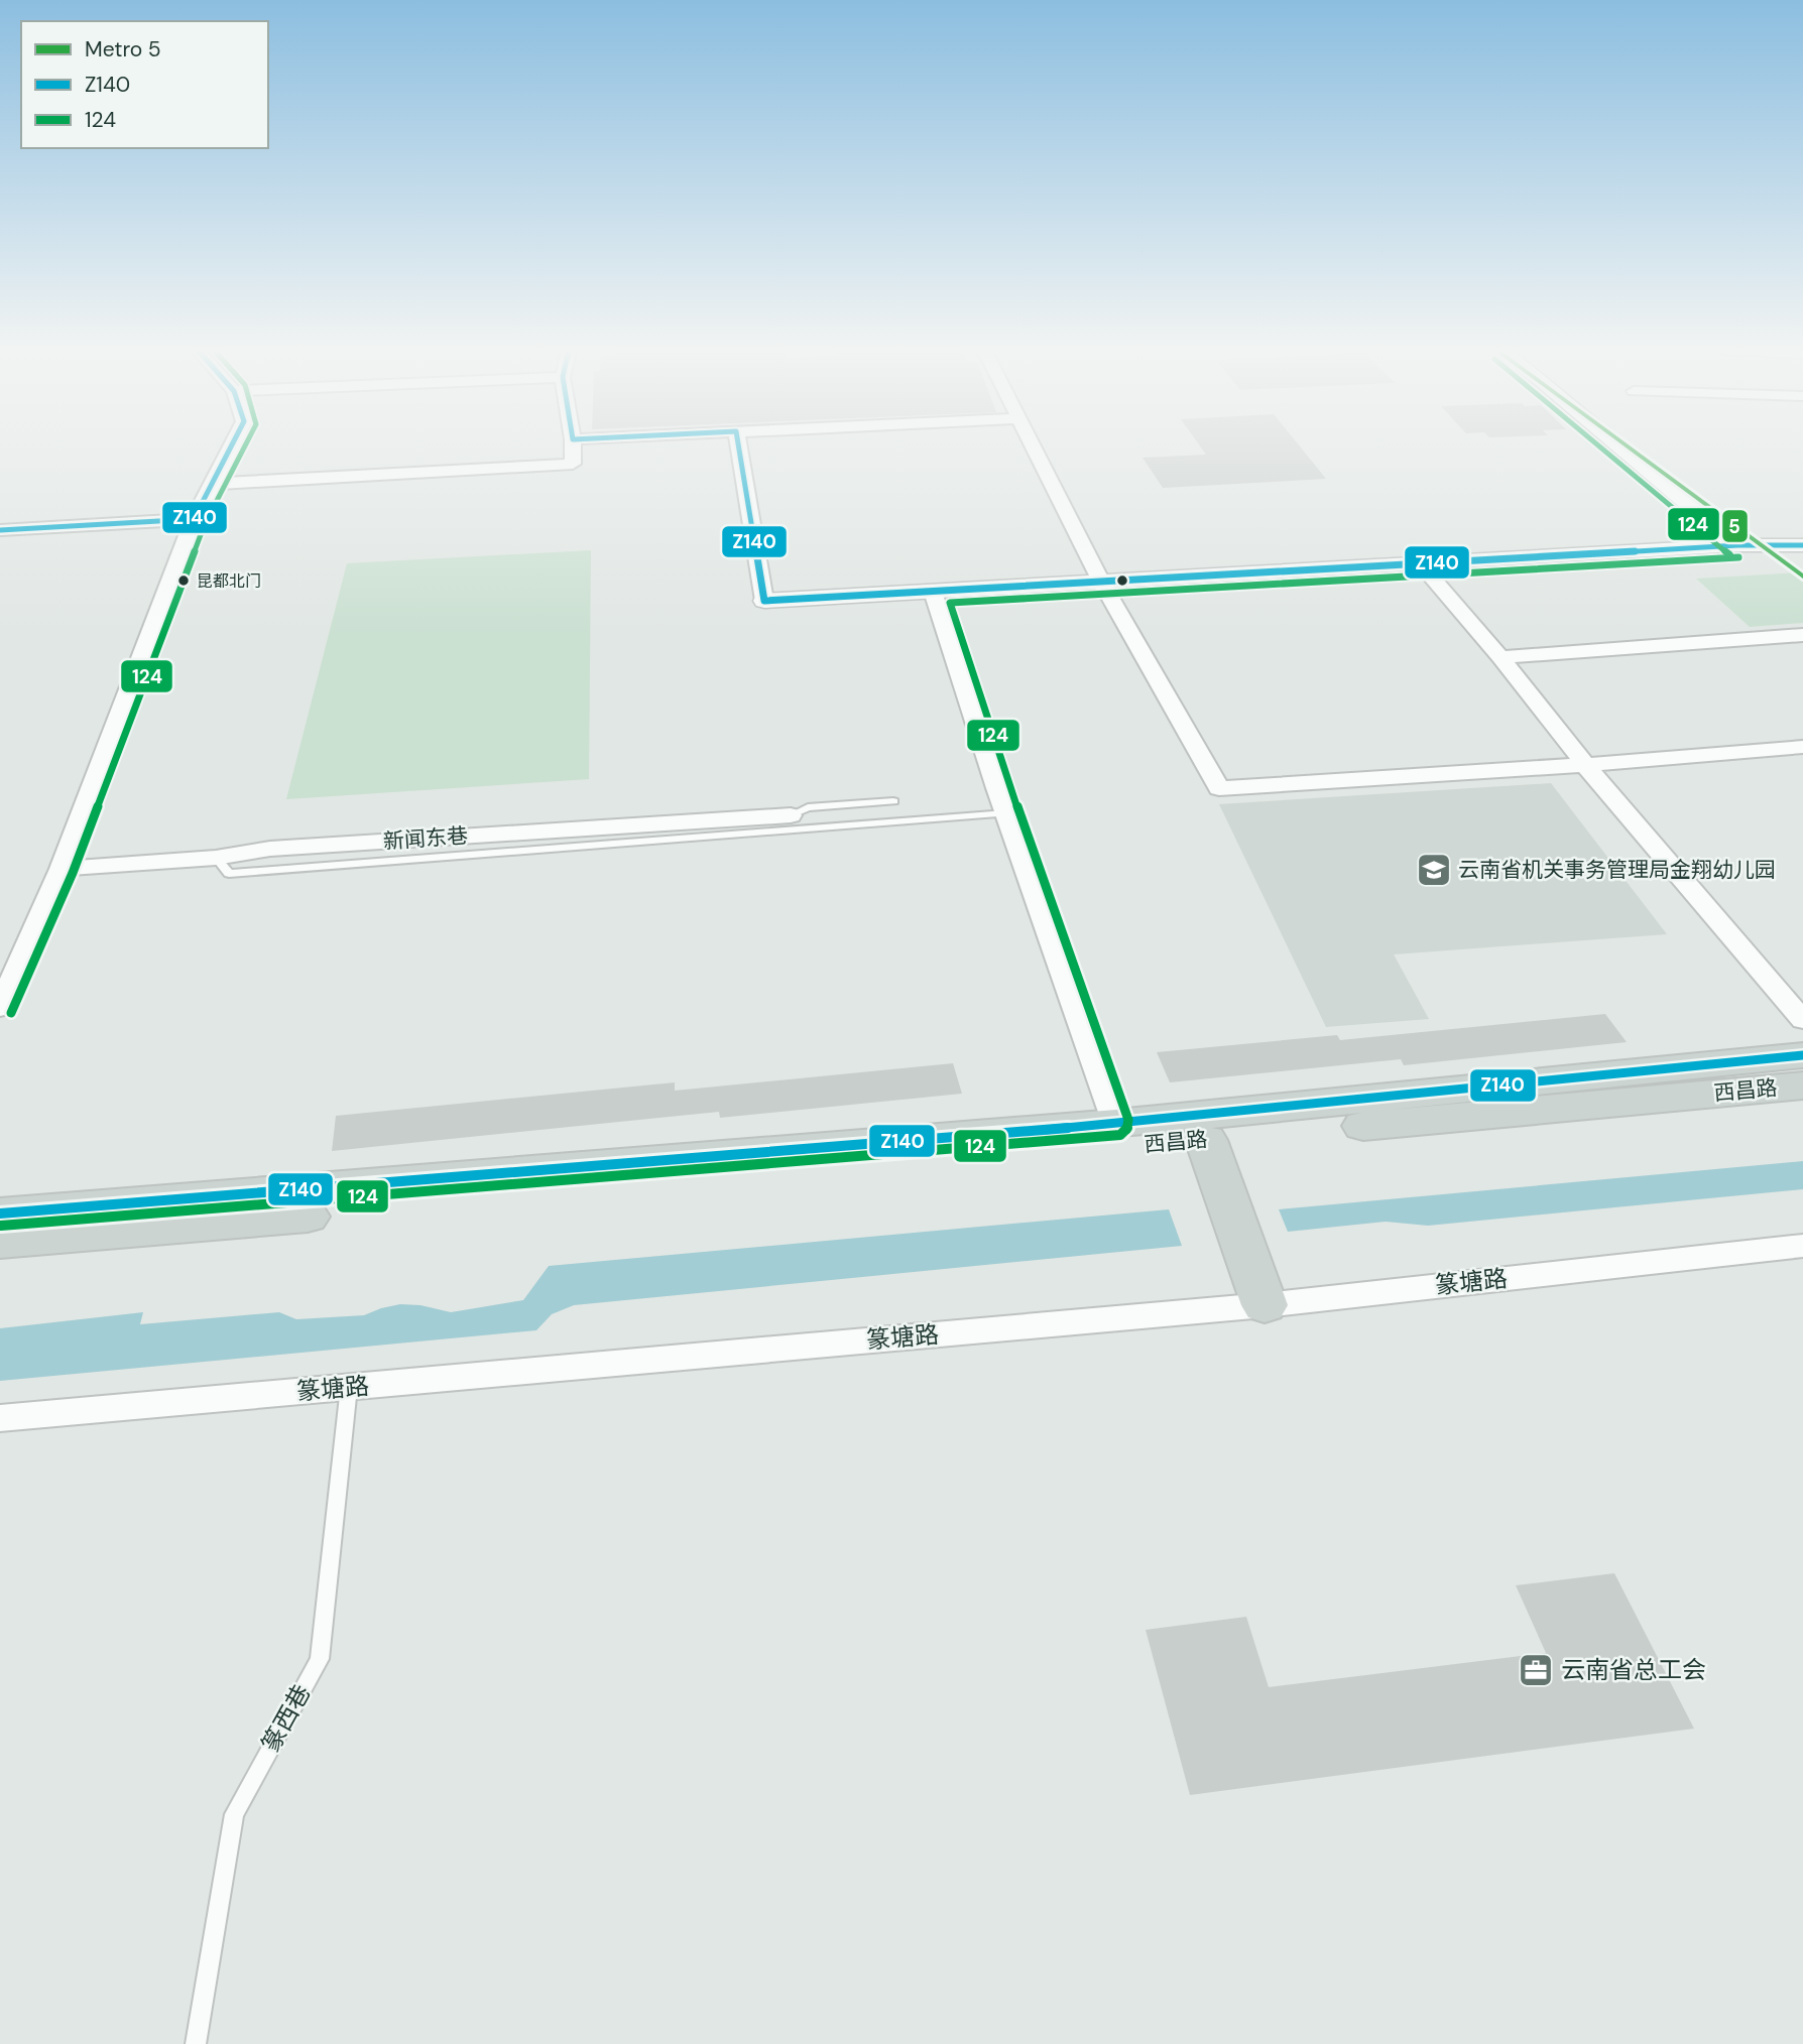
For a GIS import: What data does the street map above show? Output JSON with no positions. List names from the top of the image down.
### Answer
{
  "streets": {
    "main road": ["西昌路"],
    "street": ["新闻东巷", "篆塘路"],
    "lane": ["篆西巷"]
  },
  "crossings": [
    ["篆塘路", "篆西巷"]
  ],
  "places": {
    "other": ["昆都北门"],
    "school or university": ["云南省机关事务管理局金翔幼儿园"],
    "office": ["云南省总工会"]
  },
  "lines": ["metro line 5", "transit line Z140", "transit line 124"],
  "legend": ["Metro 5", "Z140", "124"]
}
